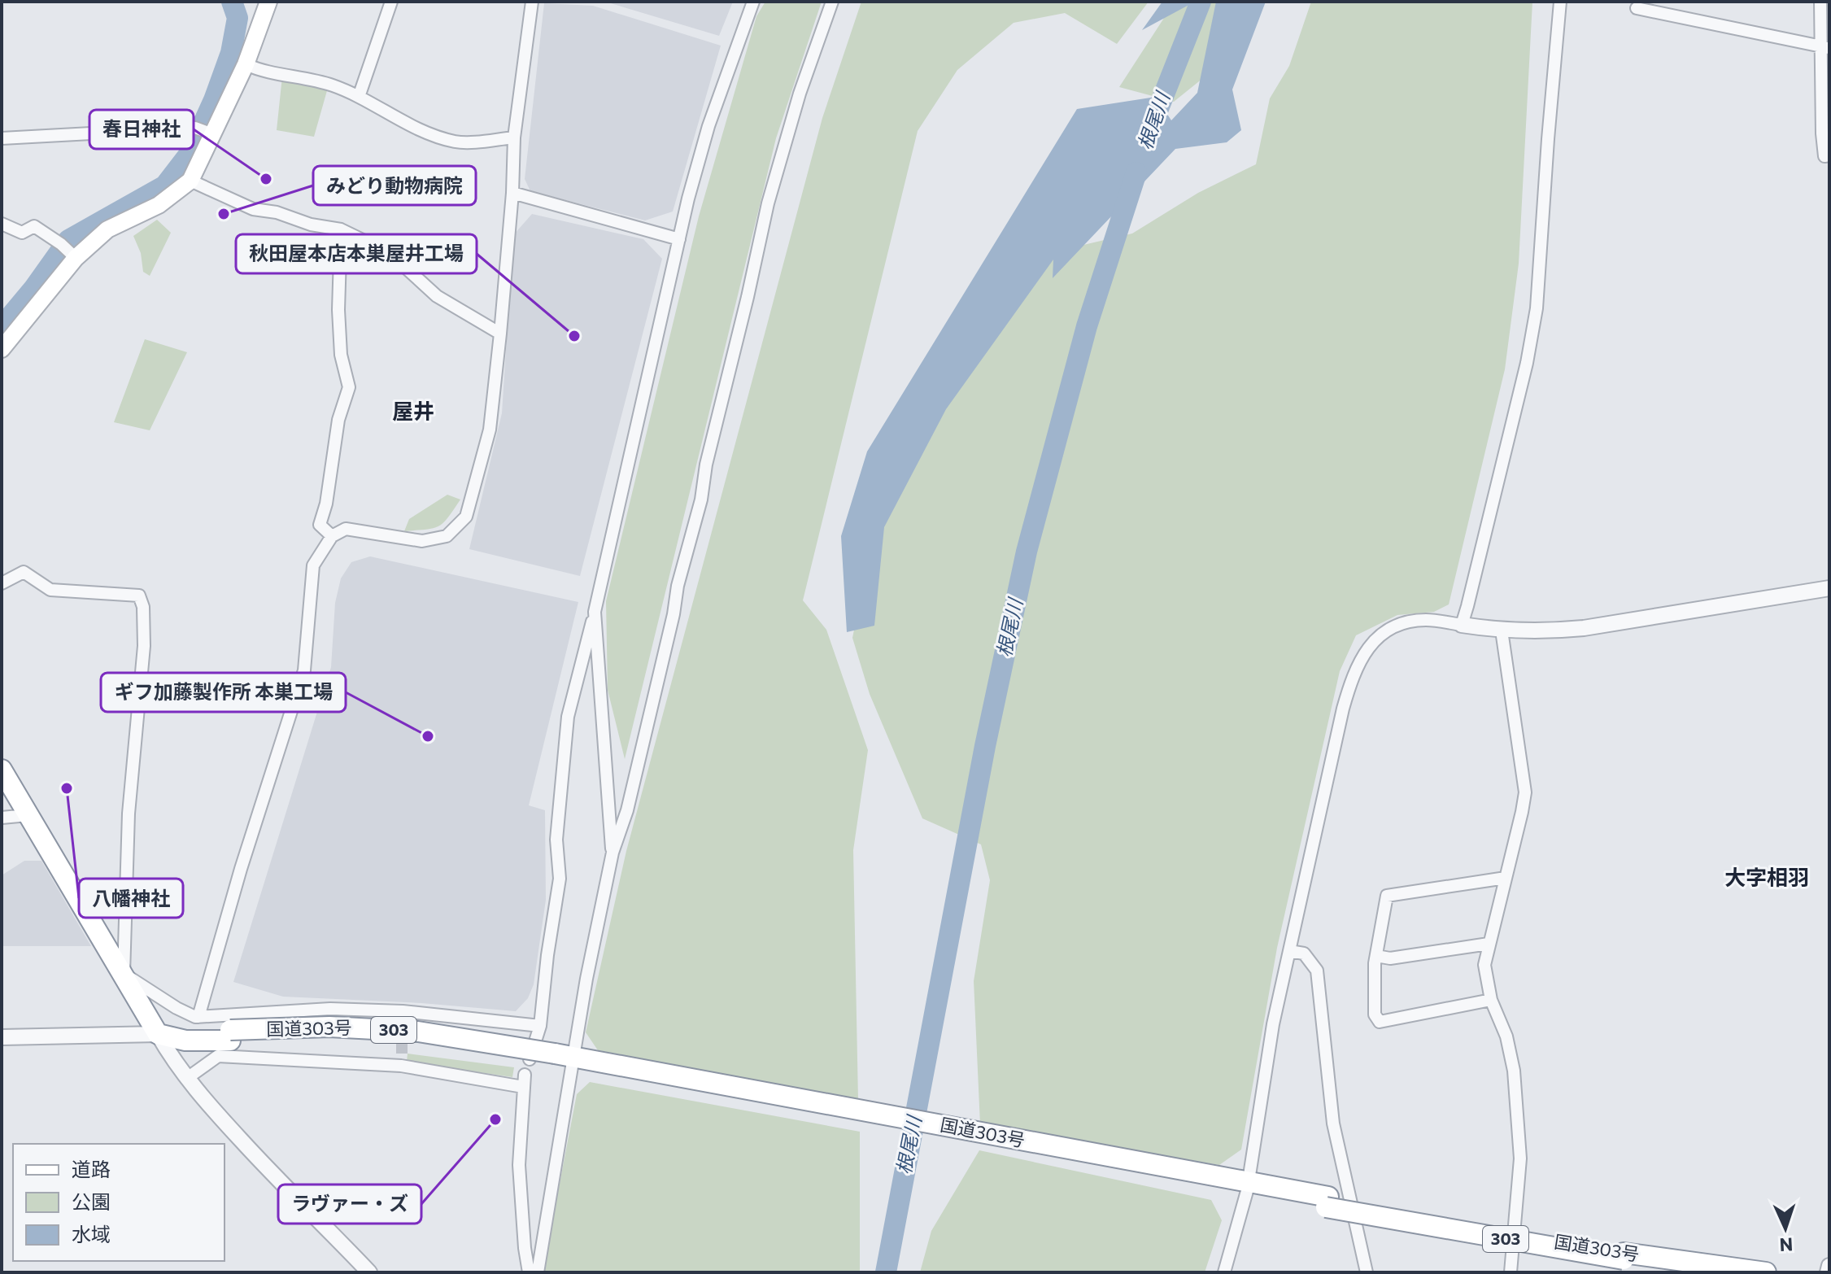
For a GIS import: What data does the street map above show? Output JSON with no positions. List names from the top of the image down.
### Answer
{
  "streets": {
    "highway": ["国道303号", "303"]
  },
  "districts": ["屋井", "大字相羽"],
  "water": ["根尾川"],
  "places": [
    "春日神社",
    "みどり動物病院",
    "秋田屋本店本巣屋井工場",
    "ギフ加藤製作所 本巣工場",
    "八幡神社",
    "ラヴァー・ズ"
  ],
  "legend": ["道路", "公園", "水域"],
  "north": "bottom"
}
